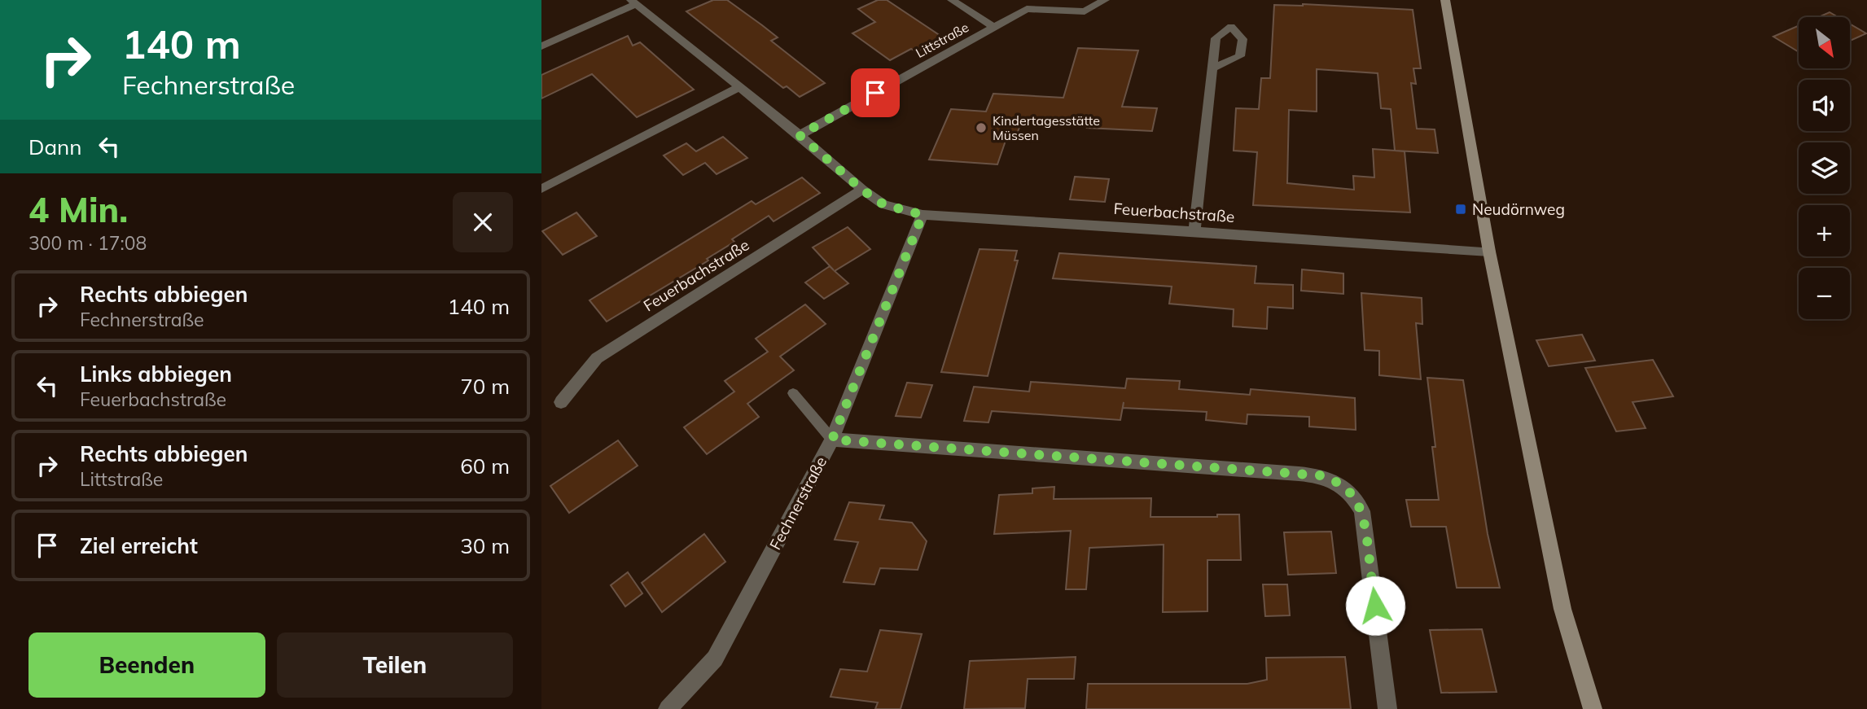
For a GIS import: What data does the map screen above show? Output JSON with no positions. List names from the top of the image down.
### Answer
{
  "streets": {
    "street": ["Littstraße", "Feuerbachstraße", "Fechnerstraße"]
  },
  "crossings": [
    ["Littstraße", "Feuerbachstraße"],
    ["Feuerbachstraße", "Fechnerstraße"]
  ],
  "places": {
    "other": ["Kindertagesstätte Müssen"],
    "transit": ["Neudörnweg"]
  },
  "north": "bottom right",
  "page": {
    "turn": ["140 m", "Fechnerstraße"],
    "map_buttons": ["+", "−"],
    "then": "Dann",
    "heading": ["4 Min.", "300 m · 17:08"],
    "list": [
      {
        "name": "Rechts abbiegen",
        "note": "Fechnerstraße",
        "value": "140 m"
      },
      {
        "name": "Links abbiegen",
        "note": "Feuerbachstraße",
        "value": "70 m"
      },
      {
        "name": "Rechts abbiegen",
        "note": "Littstraße",
        "value": "60 m"
      },
      {
        "name": "Ziel erreicht",
        "value": "30 m"
      }
    ],
    "buttons": ["Beenden", "Teilen"]
  }
}
